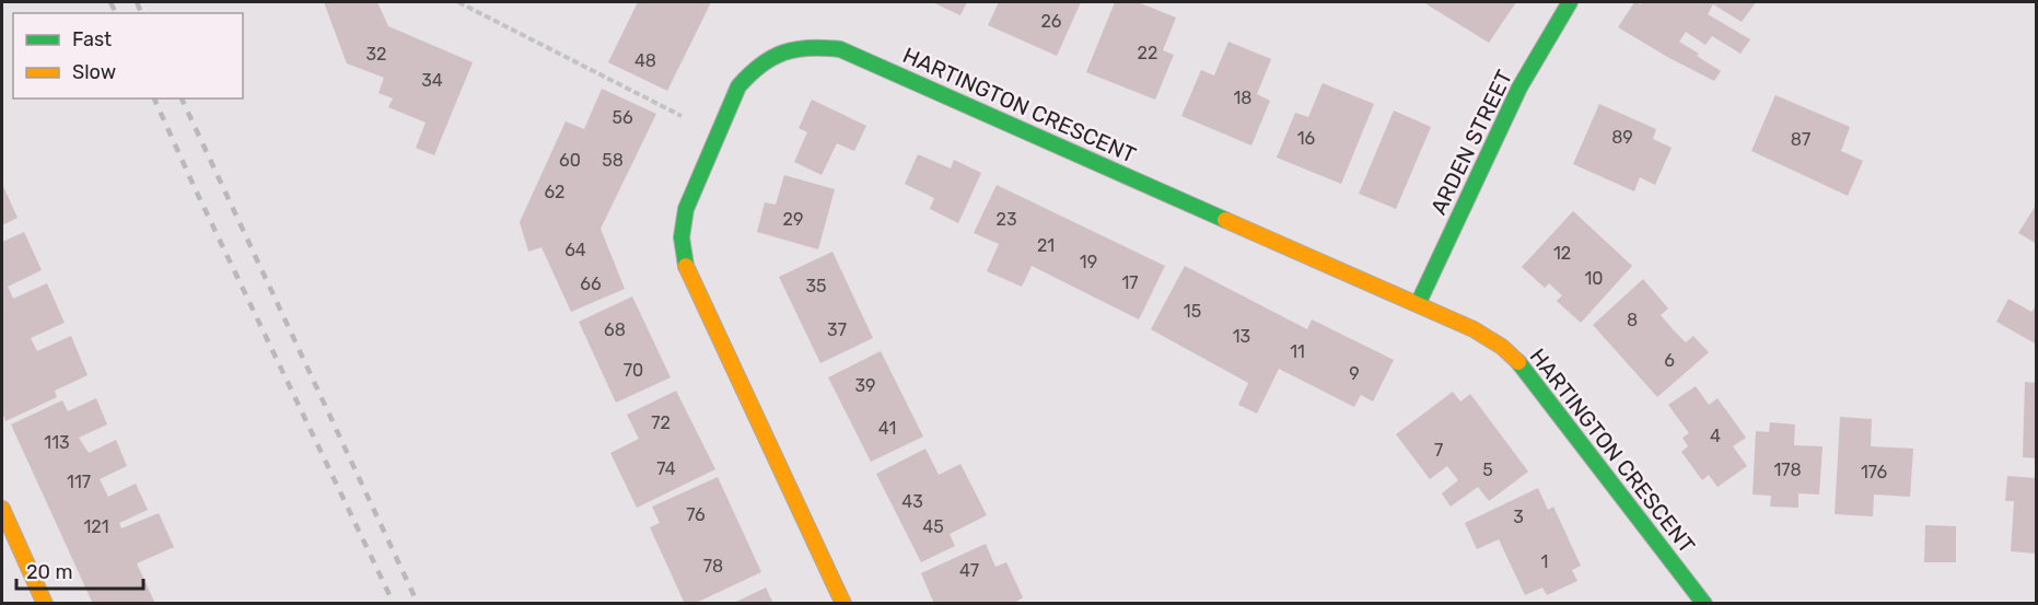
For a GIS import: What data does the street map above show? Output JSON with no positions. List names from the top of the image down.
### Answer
{
  "streets": {
    "street": ["HARTINGTON CRESCENT", "ARDEN STREET"]
  },
  "crossings": [
    ["HARTINGTON CRESCENT", "ARDEN STREET"]
  ],
  "house_numbers": [
    "26",
    "22",
    "32",
    "48",
    "34",
    "18",
    "56",
    "89",
    "16",
    "87",
    "60",
    "58",
    "62",
    "29",
    "23",
    "21",
    "64",
    "12",
    "19",
    "10",
    "17",
    "66",
    "35",
    "15",
    "8",
    "68",
    "37",
    "13",
    "11",
    "6",
    "70",
    "9",
    "39",
    "72",
    "41",
    "4",
    "113",
    "7",
    "74",
    "5",
    "178",
    "176",
    "117",
    "43",
    "76",
    "3",
    "121",
    "45",
    "1",
    "78",
    "47"
  ],
  "legend": ["Fast", "Slow"],
  "scale_bar": "20 m"
}
